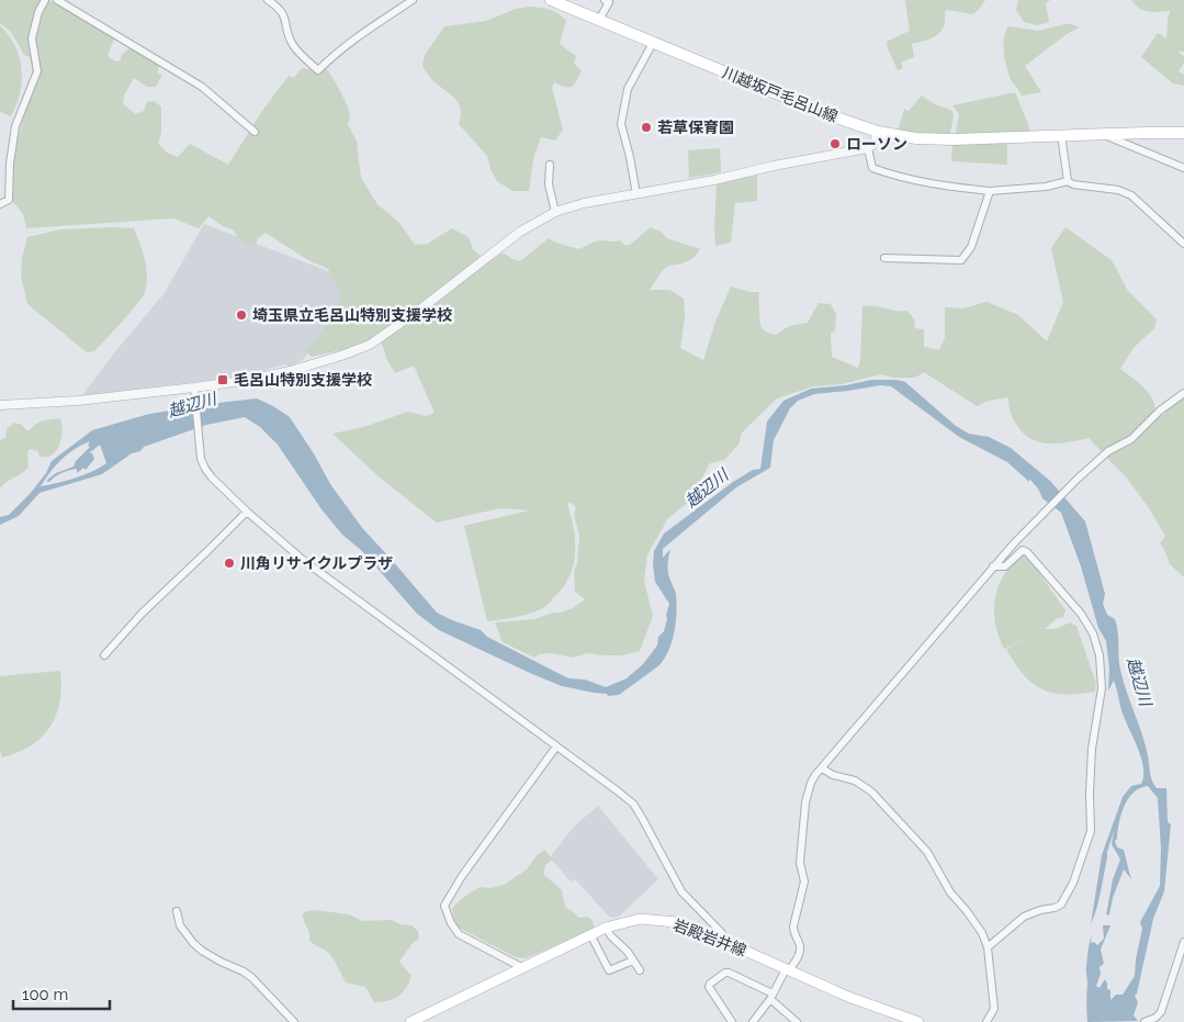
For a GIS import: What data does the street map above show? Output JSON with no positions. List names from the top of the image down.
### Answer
{
  "streets": {
    "main road": ["川越坂戸毛呂山線", "岩殿岩井線"]
  },
  "water": ["越辺川"],
  "places": {
    "other": [
      "若草保育園",
      "ローソン",
      "埼玉県立毛呂山特別支援学校",
      "川角リサイクルプラザ"
    ],
    "transit": ["毛呂山特別支援学校"]
  },
  "scale_bar": "100 m"
}
